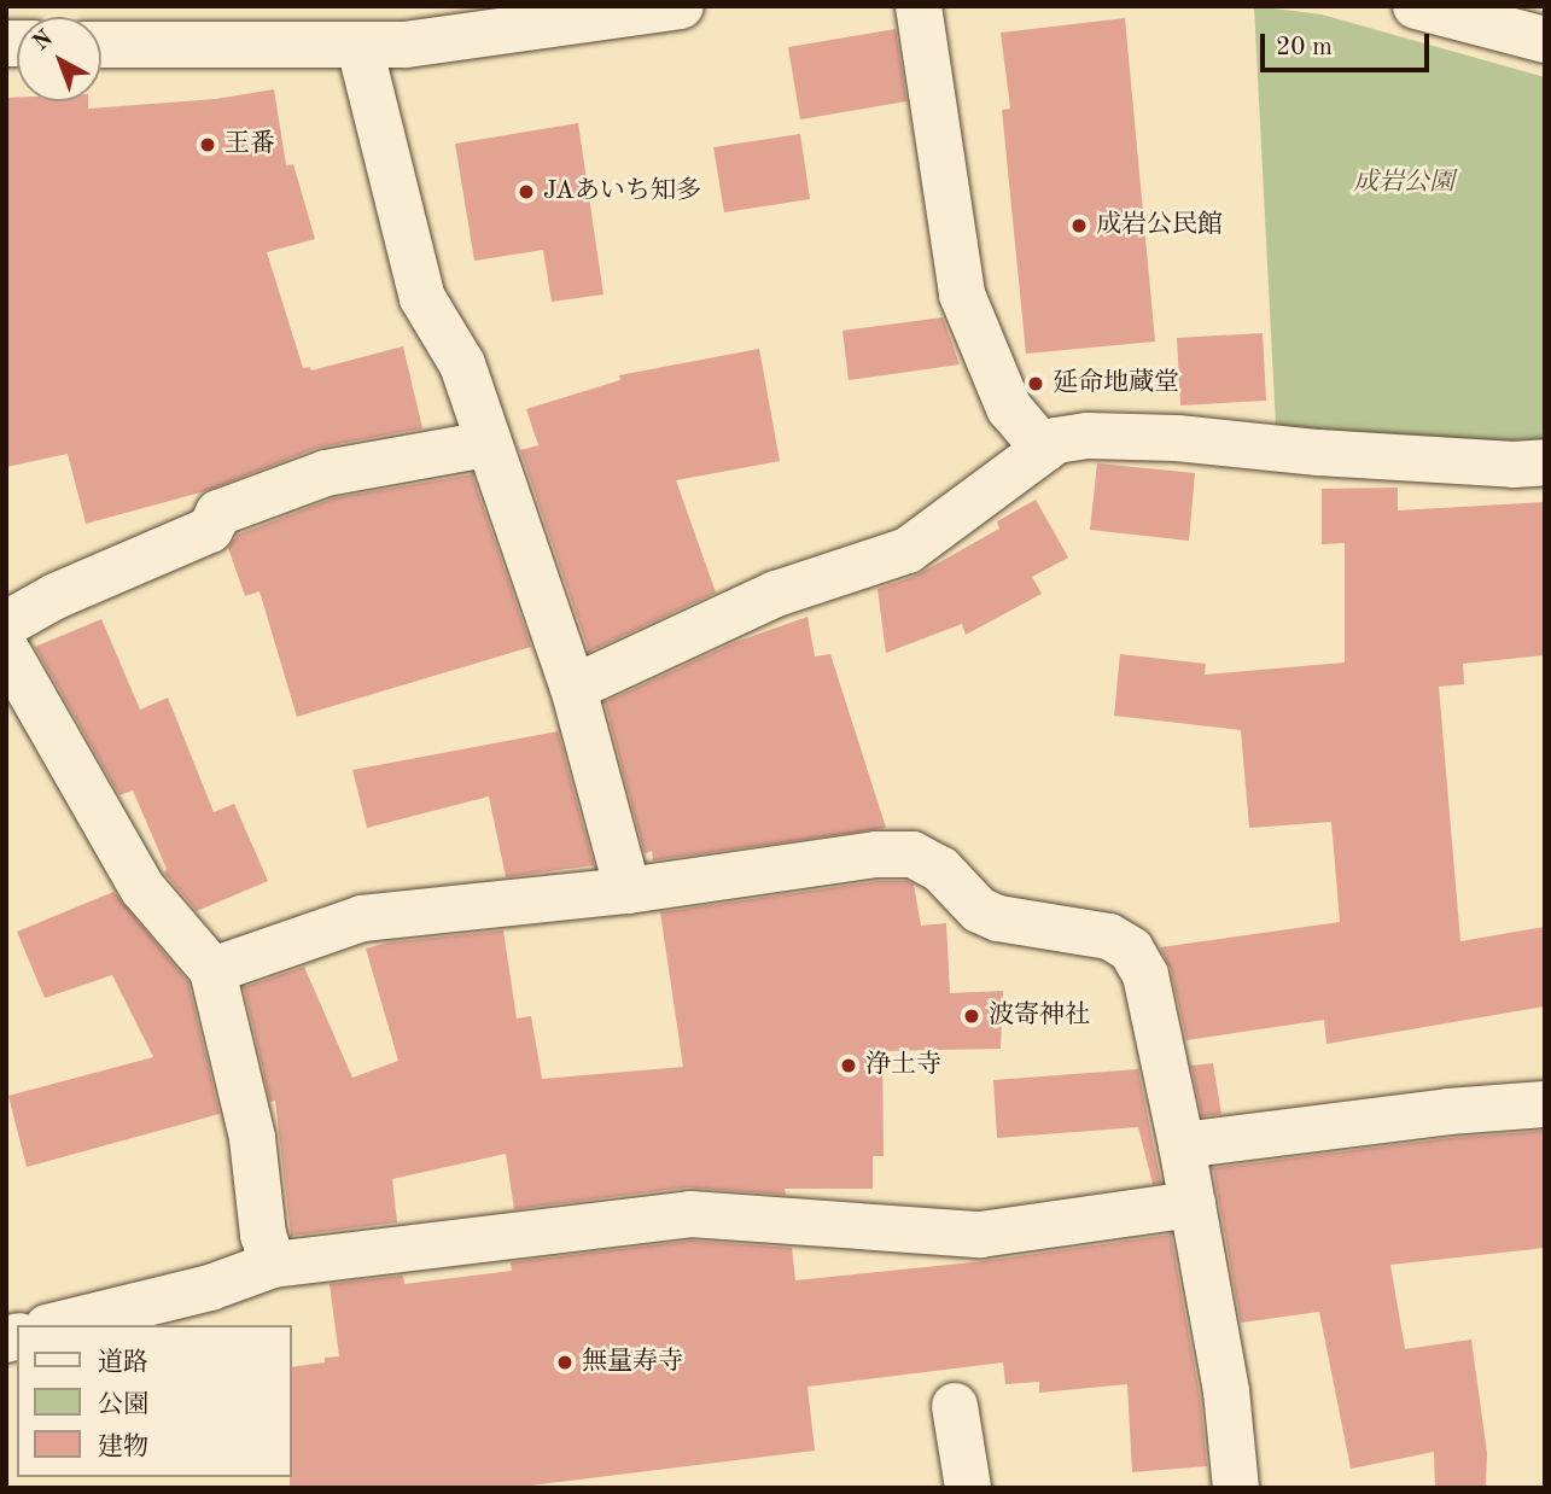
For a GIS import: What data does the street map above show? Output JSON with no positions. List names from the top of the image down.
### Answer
{
  "parks": ["成岩公園"],
  "places": [
    "王番",
    "JAあいち知多",
    "成岩公民館",
    "延命地蔵堂",
    "波寄神社",
    "浄土寺",
    "無量寿寺"
  ],
  "legend": ["道路", "公園", "建物"],
  "scale_bar": "20 m",
  "north": "top left"
}
